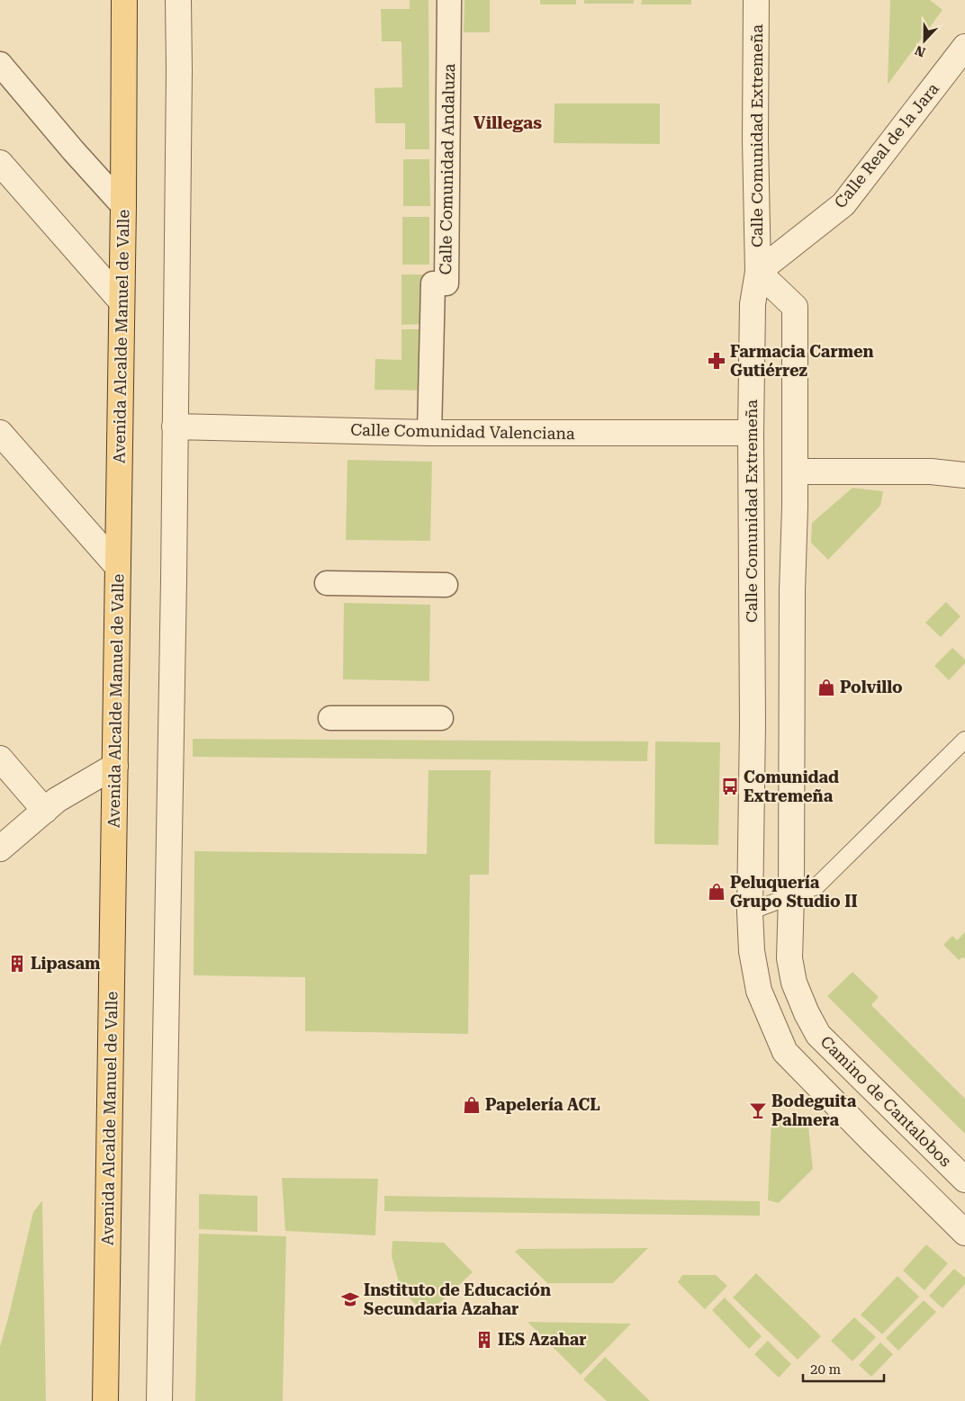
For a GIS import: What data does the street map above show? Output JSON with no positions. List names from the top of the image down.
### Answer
{
  "streets": {
    "main road": ["Avenida Alcalde Manuel de Valle"],
    "street": [
      "Calle Comunidad Extremeña",
      "Calle Real de la Jara",
      "Calle Comunidad Andaluza",
      "Calle Comunidad Valenciana",
      "Camino de Cantalobos"
    ]
  },
  "crossings": [
    ["Calle Comunidad Extremeña", "Calle Real de la Jara"],
    ["Calle Comunidad Extremeña", "Calle Comunidad Valenciana"],
    ["Calle Comunidad Andaluza", "Calle Comunidad Valenciana"]
  ],
  "districts": ["Villegas"],
  "places": {
    "pharmacy": ["Farmacia Carmen Gutiérrez"],
    "shop": ["Polvillo", "Peluquería Grupo Studio II", "Papelería ACL"],
    "bus stop": ["Comunidad Extremeña"],
    "building": ["Lipasam", "IES Azahar"],
    "bar": ["Bodeguita Palmera"],
    "school or university": ["Instituto de Educación Secundaria Azahar"]
  },
  "scale_bar": "20 m",
  "north": "bottom"
}
